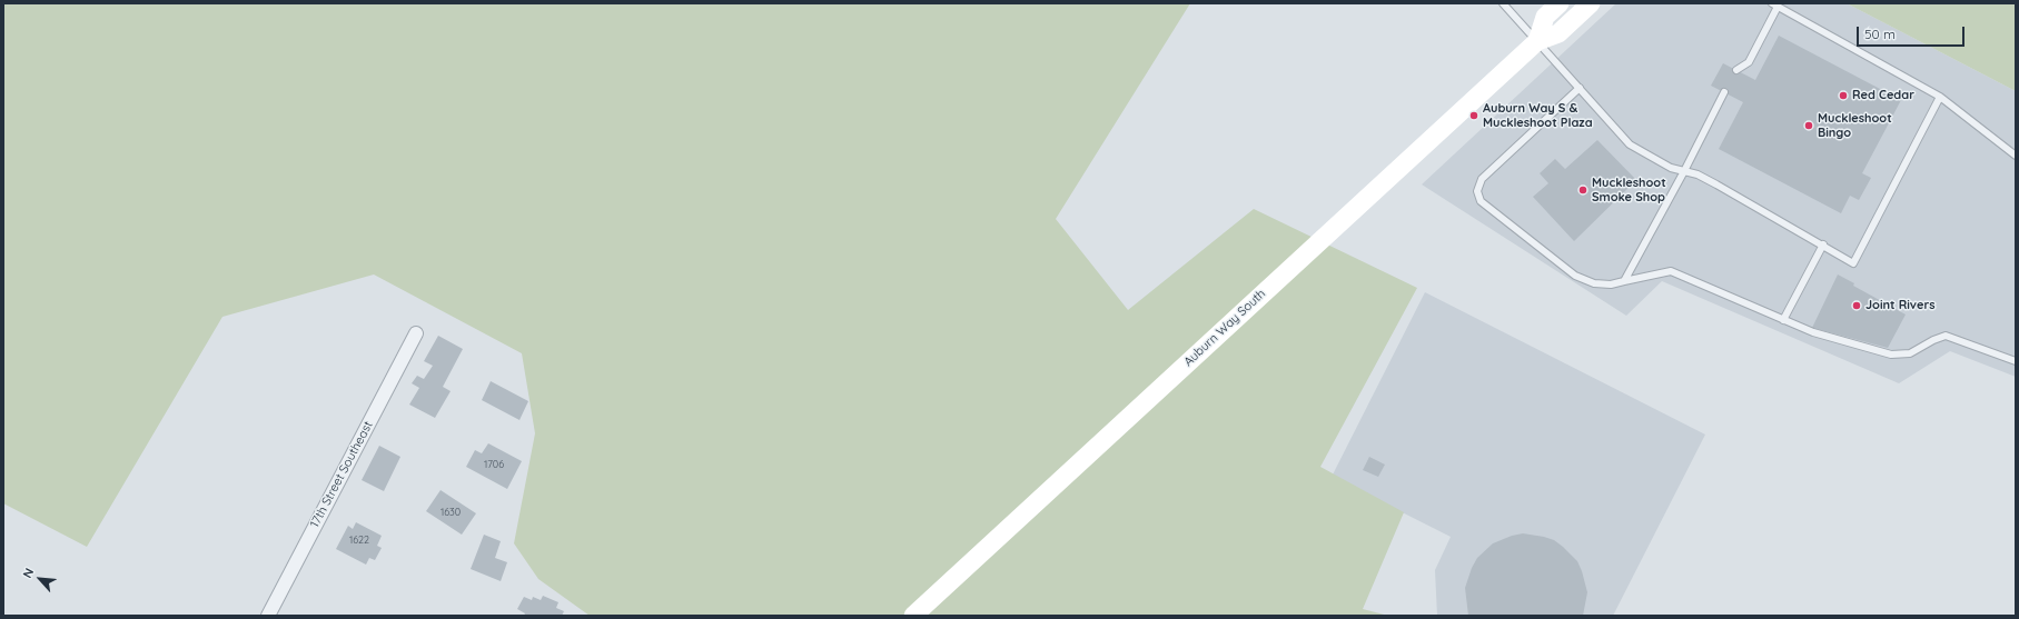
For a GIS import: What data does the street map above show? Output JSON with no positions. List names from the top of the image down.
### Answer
{
  "streets": {
    "main road": ["Auburn Way South"],
    "street": ["17th Street Southeast"]
  },
  "places": [
    "Red Cedar",
    "Auburn Way S & Muckleshoot Plaza",
    "Muckleshoot Bingo",
    "Muckleshoot Smoke Shop",
    "Joint Rivers"
  ],
  "house_numbers": ["1706", "1630", "1622"],
  "scale_bar": "50 m",
  "north": "top left"
}
